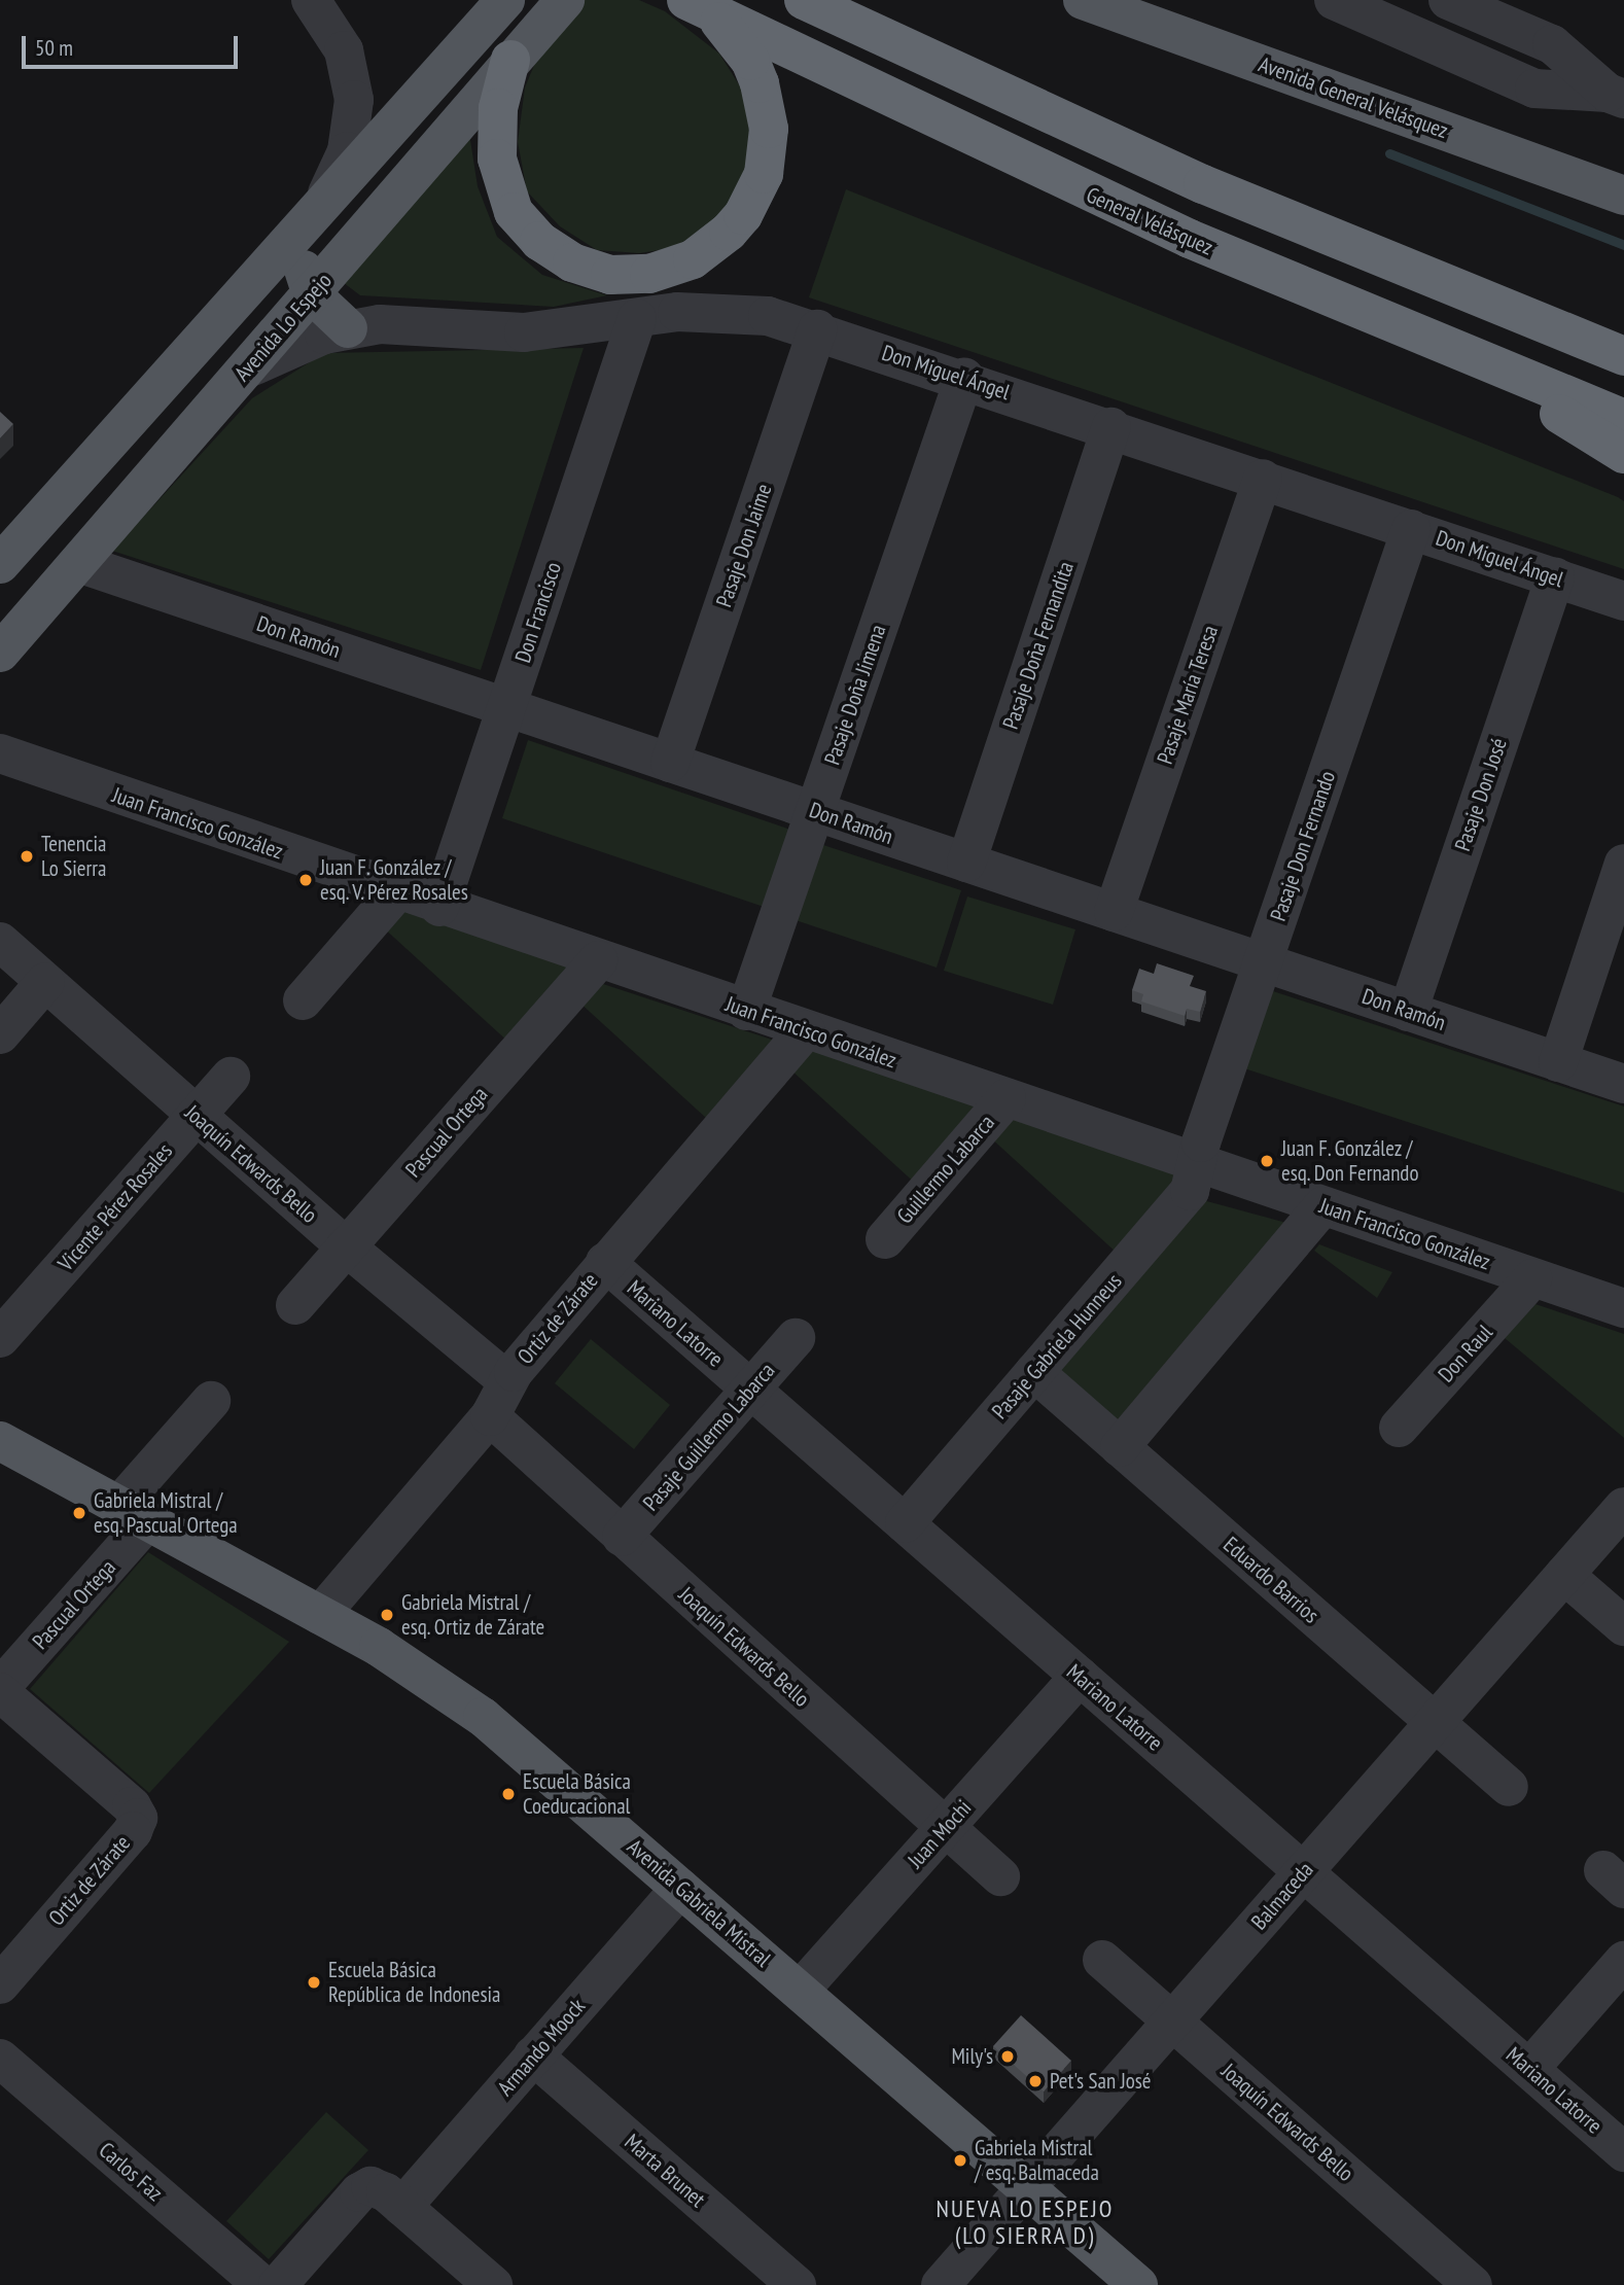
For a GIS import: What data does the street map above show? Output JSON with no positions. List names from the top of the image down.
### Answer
{
  "streets": {
    "highway": ["General Velásquez"],
    "main road": ["Avenida General Velásquez", "Avenida Lo Espejo", "Avenida Gabriela Mistral"],
    "street": [
      "Don Miguel Ángel",
      "Pasaje Don Jaime",
      "Don Francisco",
      "Don Ramón",
      "Pasaje Doña Fernandita",
      "Pasaje Doña Jimena",
      "Pasaje María Teresa",
      "Pasaje Don José",
      "Juan Francisco González",
      "Pasaje Don Fernando",
      "Pascual Ortega",
      "Joaquín Edwards Bello",
      "Guillermo Labarca",
      "Vicente Pérez Rosales",
      "Ortiz de Zárate",
      "Mariano Latorre",
      "Pasaje Gabriela Hunneus",
      "Don Raul",
      "Pasaje Guillermo Labarca",
      "Eduardo Barrios",
      "Juan Mochi",
      "Balmaceda",
      "Armando Moock",
      "Marta Brunet",
      "Carlos Faz"
    ]
  },
  "crossings": [
    ["Avenida Lo Espejo", "Don Miguel Ángel"],
    ["Avenida Lo Espejo", "Don Ramón"],
    ["Don Miguel Ángel", "Pasaje Don Jaime"],
    ["Don Miguel Ángel", "Don Francisco"],
    ["Don Miguel Ángel", "Pasaje Doña Fernandita"],
    ["Don Miguel Ángel", "Pasaje Doña Jimena"],
    ["Don Miguel Ángel", "Pasaje María Teresa"],
    ["Don Miguel Ángel", "Pasaje Don José"],
    ["Don Miguel Ángel", "Pasaje Don Fernando"],
    ["Pasaje Don Jaime", "Don Ramón"],
    ["Don Francisco", "Don Ramón"],
    ["Don Francisco", "Juan Francisco González"],
    ["Don Ramón", "Pasaje Doña Fernandita"],
    ["Don Ramón", "Pasaje Doña Jimena"],
    ["Don Ramón", "Pasaje María Teresa"],
    ["Don Ramón", "Pasaje Don José"],
    ["Don Ramón", "Pasaje Don Fernando"],
    ["Pasaje Doña Jimena", "Juan Francisco González"],
    ["Juan Francisco González", "Pasaje Don Fernando"],
    ["Juan Francisco González", "Pascual Ortega"],
    ["Juan Francisco González", "Guillermo Labarca"],
    ["Juan Francisco González", "Ortiz de Zárate"],
    ["Juan Francisco González", "Pasaje Gabriela Hunneus"],
    ["Juan Francisco González", "Don Raul"],
    ["Pasaje Don Fernando", "Pasaje Gabriela Hunneus"],
    ["Pascual Ortega", "Joaquín Edwards Bello"],
    ["Pascual Ortega", "Ortiz de Zárate"],
    ["Pascual Ortega", "Avenida Gabriela Mistral"],
    ["Joaquín Edwards Bello", "Vicente Pérez Rosales"],
    ["Joaquín Edwards Bello", "Ortiz de Zárate"],
    ["Joaquín Edwards Bello", "Pasaje Guillermo Labarca"],
    ["Joaquín Edwards Bello", "Juan Mochi"],
    ["Joaquín Edwards Bello", "Balmaceda"],
    ["Ortiz de Zárate", "Mariano Latorre"],
    ["Ortiz de Zárate", "Avenida Gabriela Mistral"],
    ["Mariano Latorre", "Pasaje Gabriela Hunneus"],
    ["Mariano Latorre", "Pasaje Guillermo Labarca"],
    ["Mariano Latorre", "Juan Mochi"],
    ["Mariano Latorre", "Balmaceda"],
    ["Pasaje Gabriela Hunneus", "Eduardo Barrios"],
    ["Eduardo Barrios", "Balmaceda"],
    ["Juan Mochi", "Avenida Gabriela Mistral"],
    ["Balmaceda", "Avenida Gabriela Mistral"],
    ["Avenida Gabriela Mistral", "Armando Moock"],
    ["Armando Moock", "Marta Brunet"]
  ],
  "districts": ["NUEVA LO ESPEJO (LO SIERRA D)"],
  "places": [
    "Tenencia Lo Sierra",
    "Juan F. González / esq. V. Pérez Rosales",
    "Juan F. González / esq. Don Fernando",
    "Gabriela Mistral / esq. Pascual Ortega",
    "Gabriela Mistral / esq. Ortiz de Zárate",
    "Escuela Básica Coeducacional",
    "Escuela Básica República de Indonesia",
    "Mily's",
    "Pet's San José",
    "Gabriela Mistral / esq. Balmaceda"
  ],
  "scale_bar": "50 m"
}
